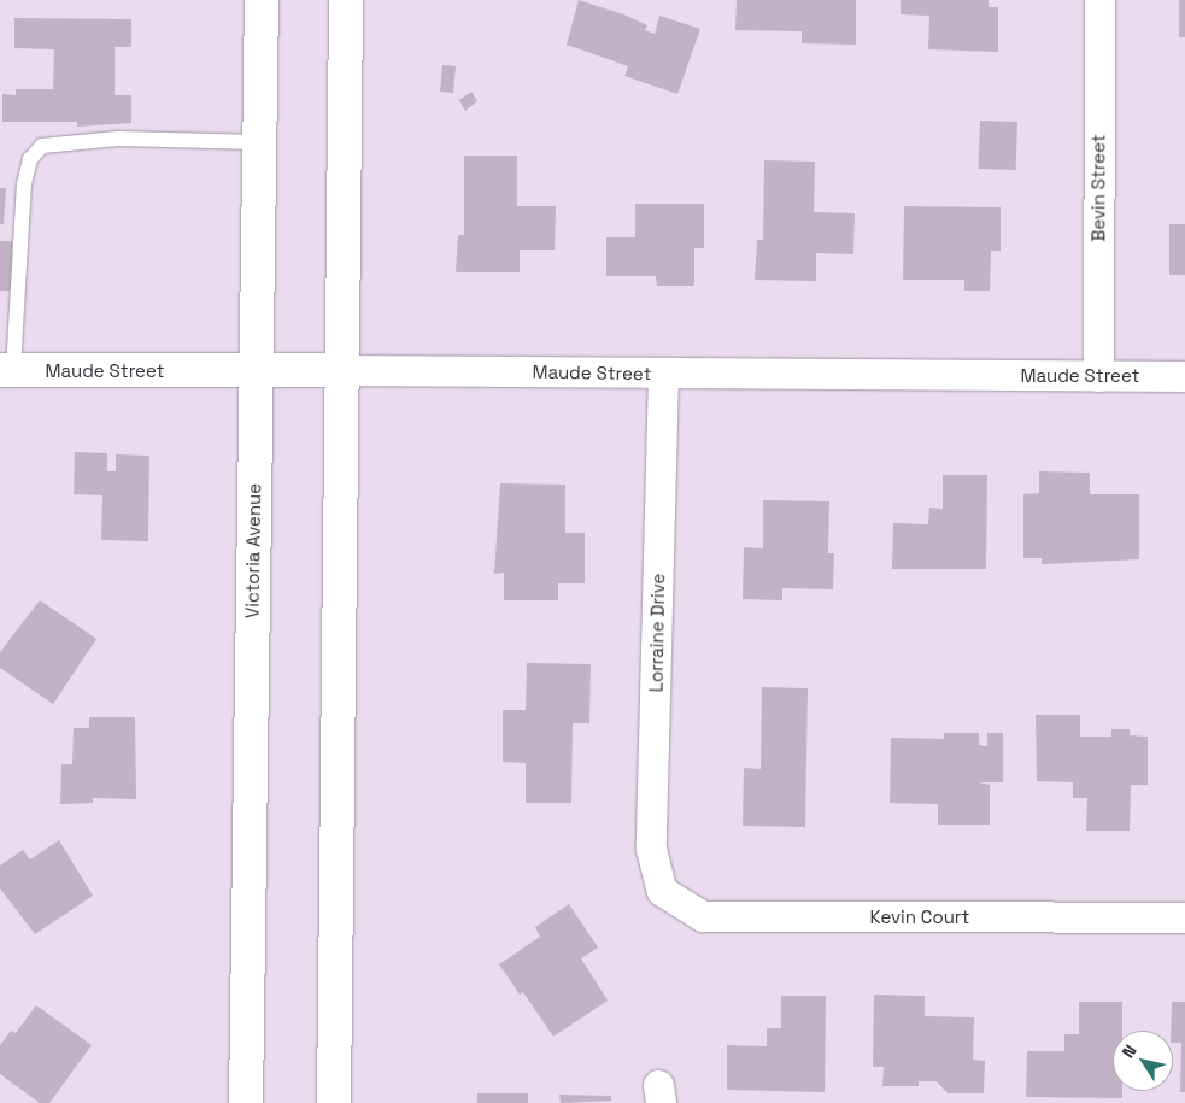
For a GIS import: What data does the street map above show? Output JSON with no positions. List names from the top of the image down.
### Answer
{
  "streets": {
    "main road": ["Maude Street", "Victoria Avenue"],
    "street": ["Bevin Street", "Lorraine Drive", "Kevin Court"]
  },
  "crossings": [
    ["Bevin Street", "Maude Street"],
    ["Maude Street", "Victoria Avenue"],
    ["Maude Street", "Lorraine Drive"],
    ["Lorraine Drive", "Kevin Court"]
  ],
  "north": "top left"
}
